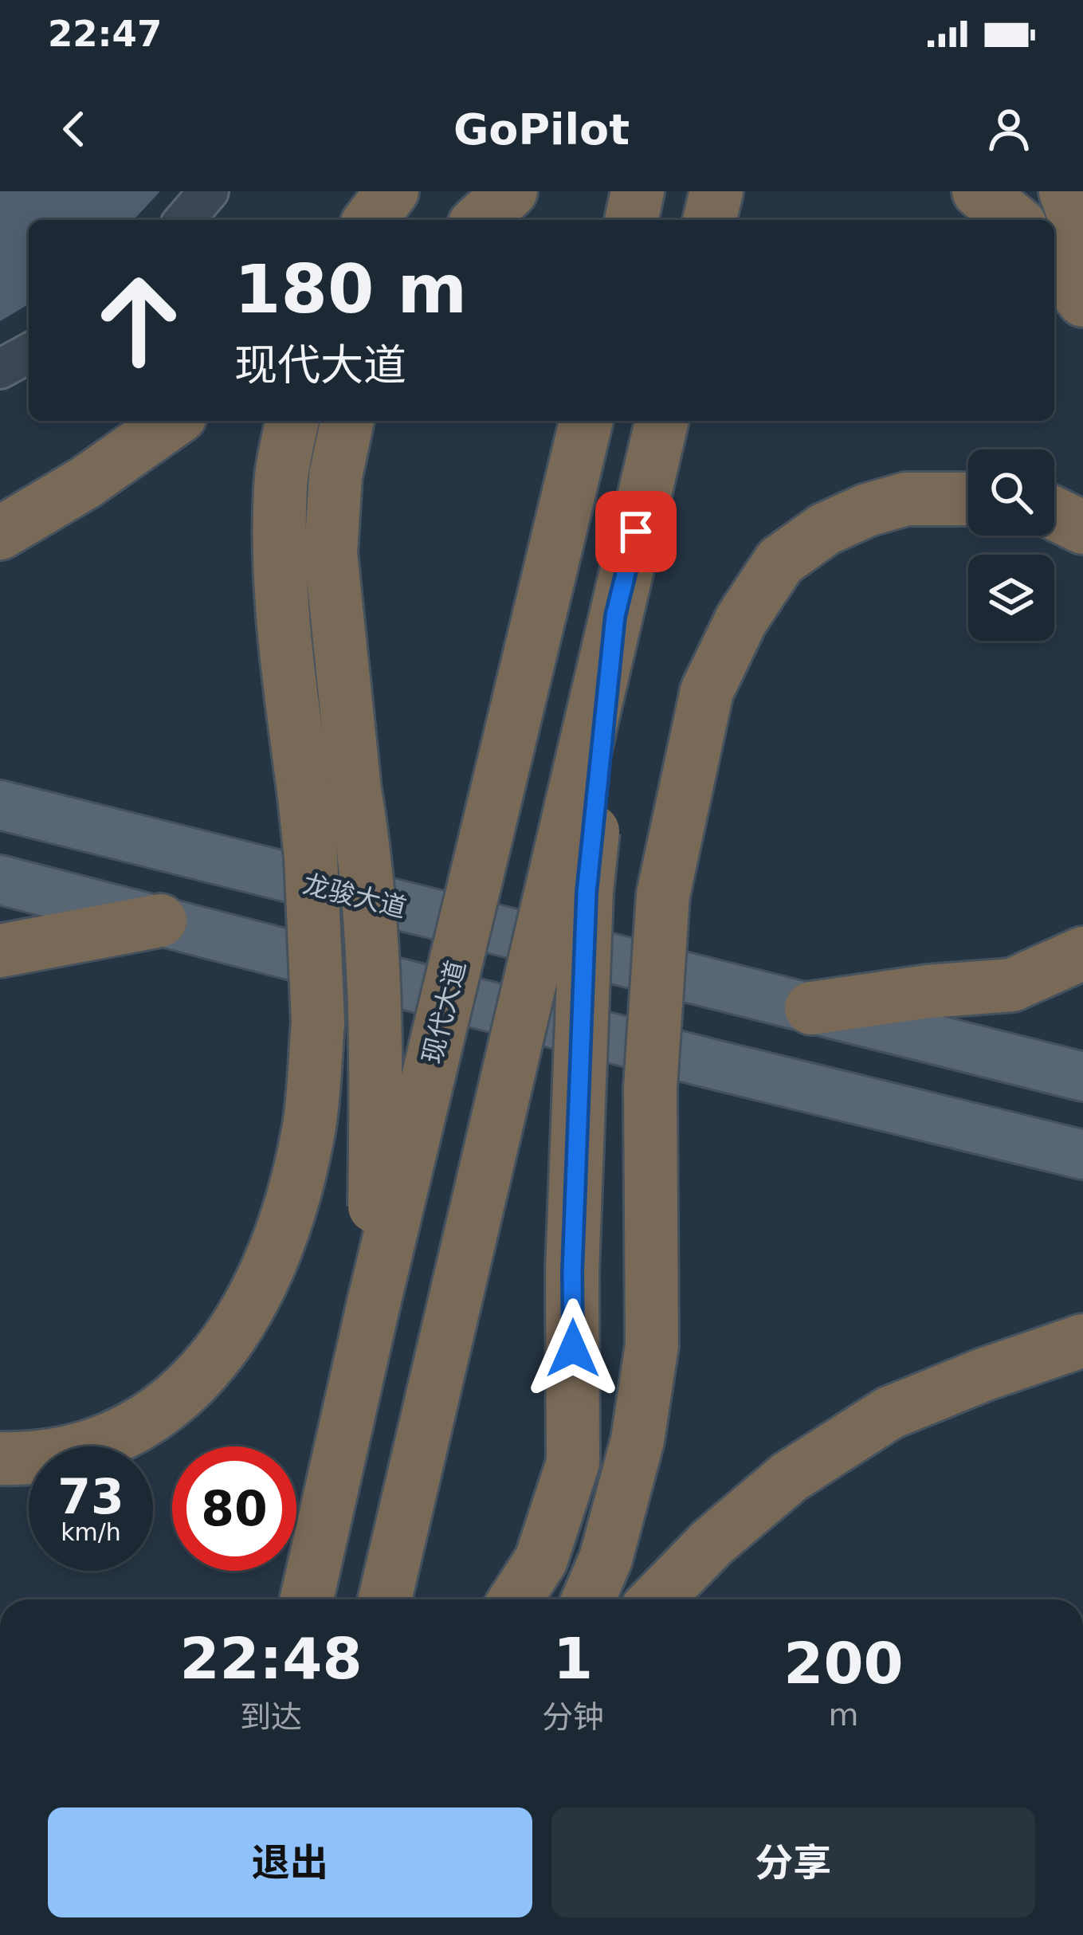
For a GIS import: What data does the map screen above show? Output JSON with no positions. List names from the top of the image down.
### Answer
{
  "streets": {
    "highway": ["现代大道"],
    "main road": ["龙骏大道"]
  },
  "page": {
    "status": "22:47",
    "header": "GoPilot",
    "turn": ["180 m", "现代大道"],
    "speed": "73 km/h",
    "limit": "80",
    "eta": [
      "22:48",
      "到达",
      "1",
      "分钟",
      "200",
      "m"
    ],
    "buttons": ["退出", "分享"]
  }
}
